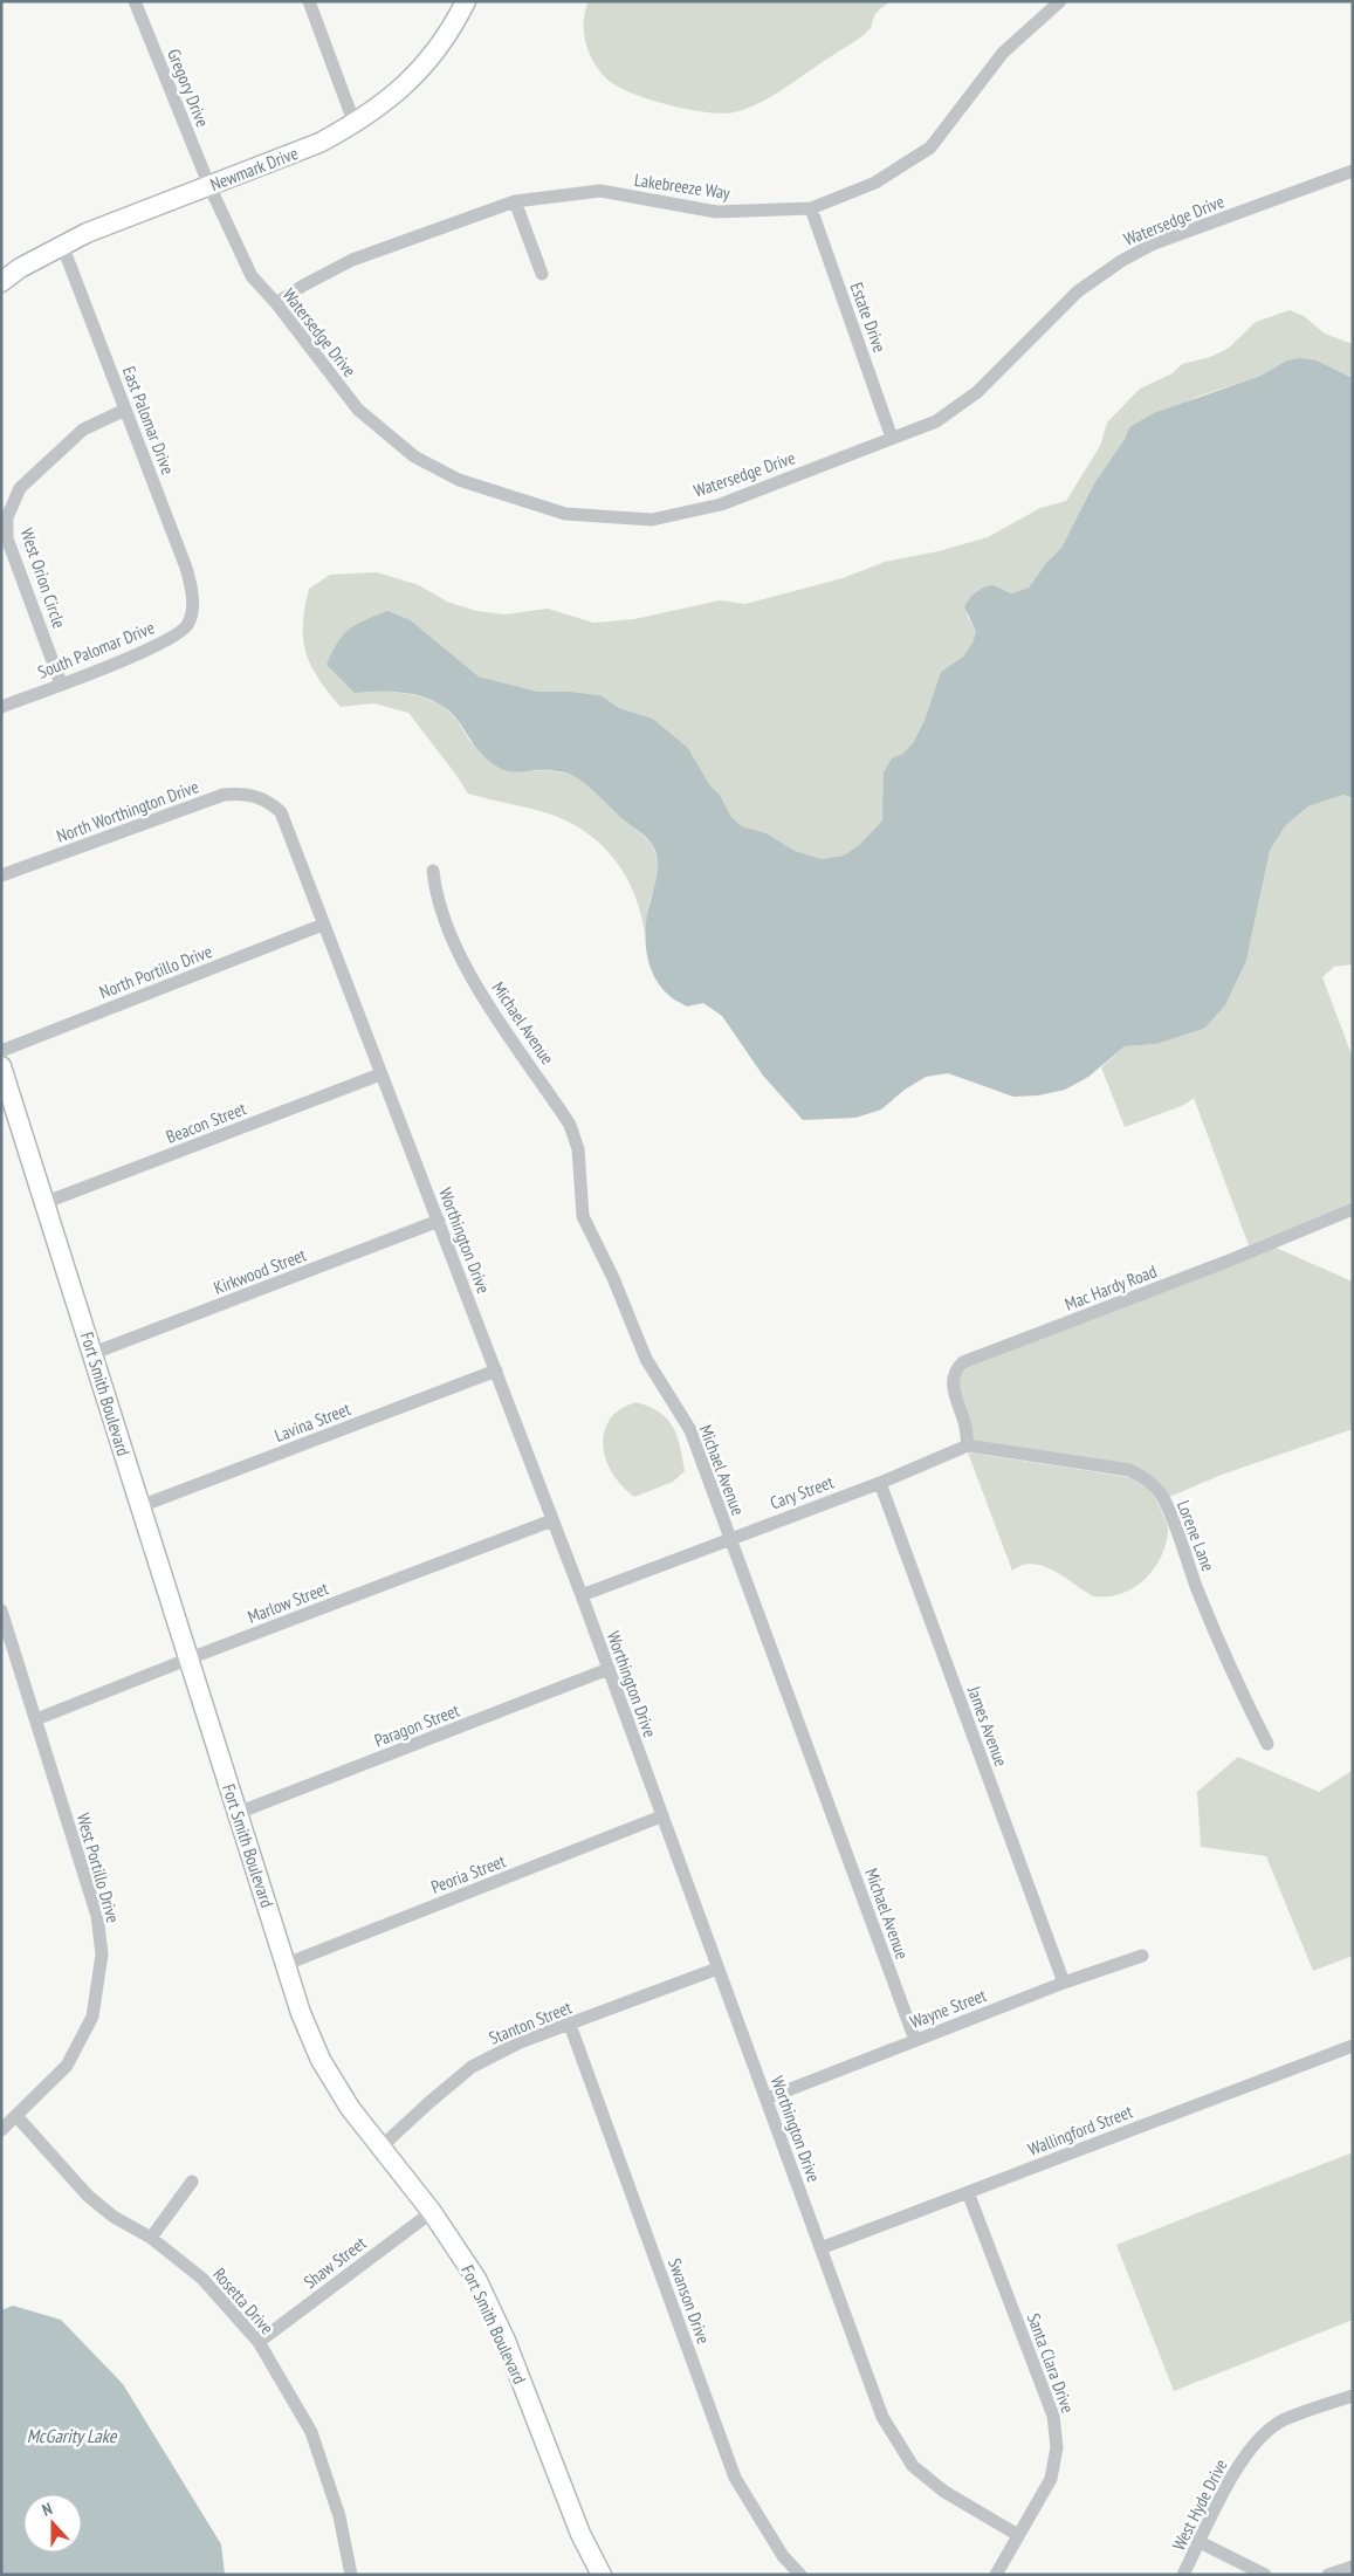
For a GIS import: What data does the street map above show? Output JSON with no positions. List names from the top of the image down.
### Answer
{
  "streets": {
    "street": [
      "Gregory Drive",
      "Newmark Drive",
      "Lakebreeze Way",
      "Watersedge Drive",
      "Estate Drive",
      "East Palomar Drive",
      "West Orion Circle",
      "South Palomar Drive",
      "North Worthington Drive",
      "North Portillo Drive",
      "Michael Avenue",
      "Beacon Street",
      "Worthington Drive",
      "Kirkwood Street",
      "Mac Hardy Road",
      "Fort Smith Boulevard",
      "Lavina Street",
      "Cary Street",
      "Lorene Lane",
      "Marlow Street",
      "Paragon Street",
      "James Avenue",
      "West Portillo Drive",
      "Peoria Street",
      "Wayne Street",
      "Stanton Street",
      "Wallingford Street",
      "Shaw Street",
      "Rosetta Drive",
      "Swanson Drive",
      "Santa Clara Drive",
      "West Hyde Drive"
    ]
  },
  "crossings": [
    ["Gregory Drive", "Newmark Drive"],
    ["Gregory Drive", "Watersedge Drive"],
    ["Newmark Drive", "Watersedge Drive"],
    ["Newmark Drive", "East Palomar Drive"],
    ["Lakebreeze Way", "Watersedge Drive"],
    ["Lakebreeze Way", "Estate Drive"],
    ["Watersedge Drive", "Estate Drive"],
    ["East Palomar Drive", "West Orion Circle"],
    ["East Palomar Drive", "South Palomar Drive"],
    ["West Orion Circle", "South Palomar Drive"],
    ["North Worthington Drive", "Worthington Drive"],
    ["North Portillo Drive", "Worthington Drive"],
    ["Michael Avenue", "Cary Street"],
    ["Michael Avenue", "Wayne Street"],
    ["Beacon Street", "Worthington Drive"],
    ["Beacon Street", "Fort Smith Boulevard"],
    ["Worthington Drive", "Kirkwood Street"],
    ["Worthington Drive", "Lavina Street"],
    ["Worthington Drive", "Cary Street"],
    ["Worthington Drive", "Marlow Street"],
    ["Worthington Drive", "Paragon Street"],
    ["Worthington Drive", "Peoria Street"],
    ["Worthington Drive", "Wayne Street"],
    ["Worthington Drive", "Stanton Street"],
    ["Worthington Drive", "Wallingford Street"],
    ["Worthington Drive", "Santa Clara Drive"],
    ["Kirkwood Street", "Fort Smith Boulevard"],
    ["Mac Hardy Road", "Cary Street"],
    ["Mac Hardy Road", "Lorene Lane"],
    ["Fort Smith Boulevard", "Lavina Street"],
    ["Fort Smith Boulevard", "Marlow Street"],
    ["Fort Smith Boulevard", "Paragon Street"],
    ["Fort Smith Boulevard", "Peoria Street"],
    ["Fort Smith Boulevard", "Stanton Street"],
    ["Fort Smith Boulevard", "Shaw Street"],
    ["Cary Street", "Lorene Lane"],
    ["Cary Street", "James Avenue"],
    ["Marlow Street", "West Portillo Drive"],
    ["James Avenue", "Wayne Street"],
    ["West Portillo Drive", "Rosetta Drive"],
    ["Stanton Street", "Swanson Drive"],
    ["Wallingford Street", "Santa Clara Drive"],
    ["Shaw Street", "Rosetta Drive"]
  ],
  "water": ["McGarity Lake"],
  "north": "top"
}
